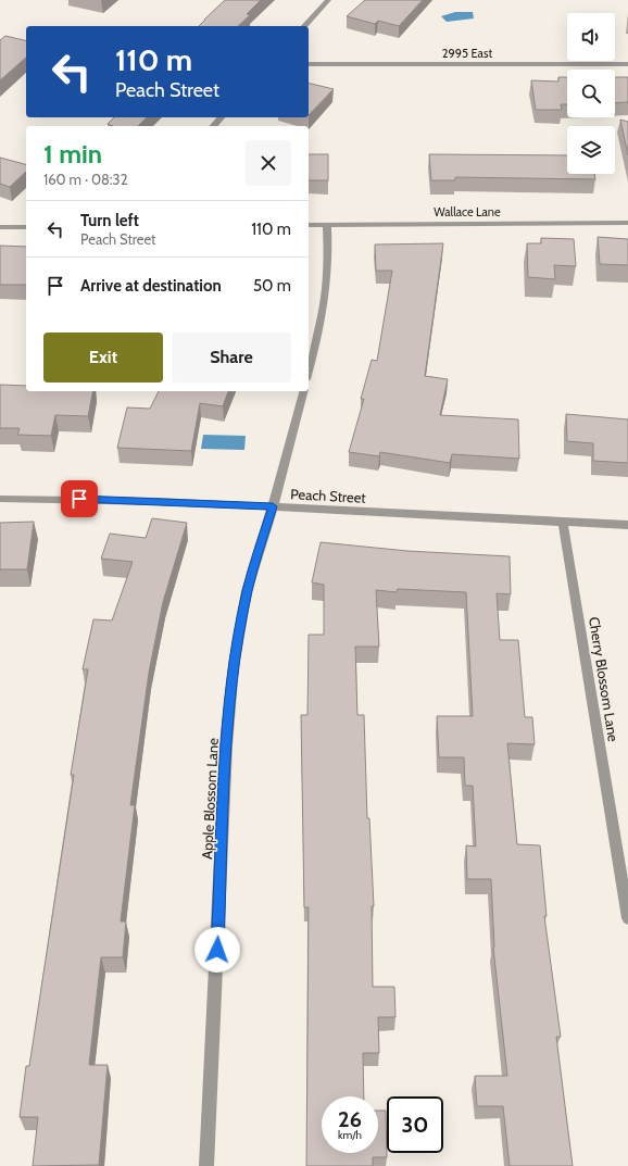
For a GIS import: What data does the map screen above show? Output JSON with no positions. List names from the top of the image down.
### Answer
{
  "streets": {
    "street": [
      "2995 East",
      "Wallace Lane",
      "Peach Street",
      "Cherry Blossom Lane",
      "Apple Blossom Lane"
    ]
  },
  "crossings": [
    ["Peach Street", "Cherry Blossom Lane"],
    ["Peach Street", "Apple Blossom Lane"]
  ],
  "page": {
    "turn": ["110 m", "Peach Street"],
    "heading": ["1 min", "160 m · 08:32"],
    "list": [
      {
        "name": "Turn left",
        "note": "Peach Street",
        "value": "110 m"
      },
      {
        "name": "Arrive at destination",
        "value": "50 m"
      }
    ],
    "buttons": ["Exit", "Share"],
    "speed": "26 km/h",
    "limit": "30"
  }
}
